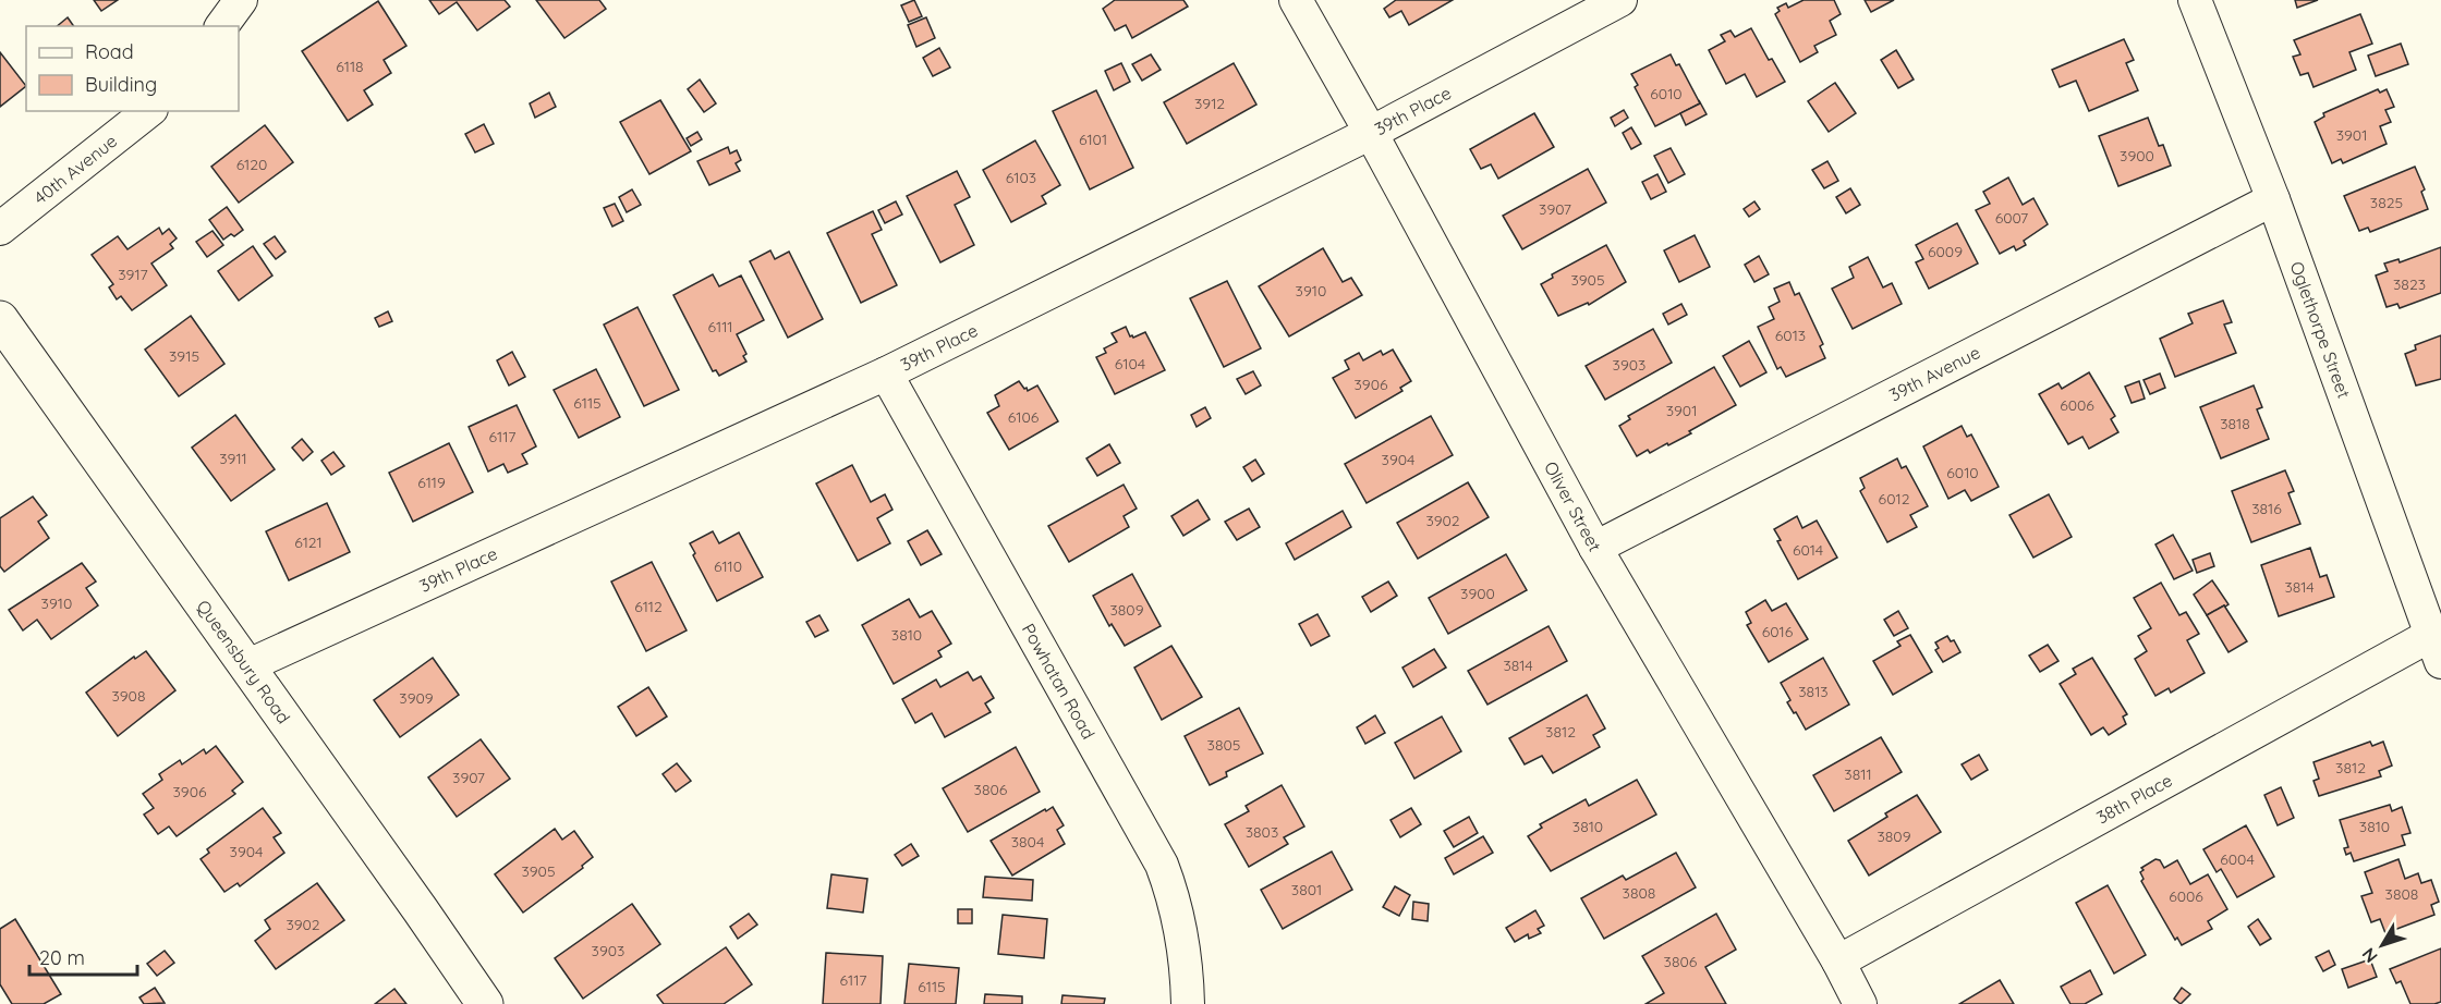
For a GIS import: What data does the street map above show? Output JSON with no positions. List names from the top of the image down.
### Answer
{
  "streets": {
    "street": [
      "39th Place",
      "40th Avenue",
      "Oglethorpe Street",
      "39th Avenue",
      "Oliver Street",
      "Queensbury Road",
      "Powhatan Road",
      "38th Place"
    ]
  },
  "crossings": [
    ["39th Place", "Oliver Street"],
    ["39th Place", "Queensbury Road"],
    ["39th Place", "Powhatan Road"],
    ["Oglethorpe Street", "39th Avenue"],
    ["Oglethorpe Street", "38th Place"],
    ["39th Avenue", "Oliver Street"],
    ["Oliver Street", "38th Place"]
  ],
  "house_numbers": [
    "6118",
    "6010",
    "3912",
    "3901",
    "6101",
    "3900",
    "6120",
    "6103",
    "3825",
    "3907",
    "6007",
    "6009",
    "3917",
    "3905",
    "3823",
    "3910",
    "6111",
    "6013",
    "3915",
    "6104",
    "3903",
    "3906",
    "6115",
    "6006",
    "3901",
    "6106",
    "3818",
    "6117",
    "3911",
    "3904",
    "6010",
    "6119",
    "6012",
    "3816",
    "3902",
    "6121",
    "6014",
    "6110",
    "3814",
    "3900",
    "3910",
    "6112",
    "3809",
    "6016",
    "3810",
    "3814",
    "3813",
    "3908",
    "3909",
    "3812",
    "3805",
    "3812",
    "3811",
    "3907",
    "3806",
    "3906",
    "3810",
    "3810",
    "3803",
    "3809",
    "3804",
    "3904",
    "6004",
    "3905",
    "3801",
    "3808",
    "3808",
    "6006",
    "3902",
    "3903",
    "3806",
    "6117",
    "6115"
  ],
  "legend": ["Road", "Building"],
  "scale_bar": "20 m",
  "north": "bottom left"
}
